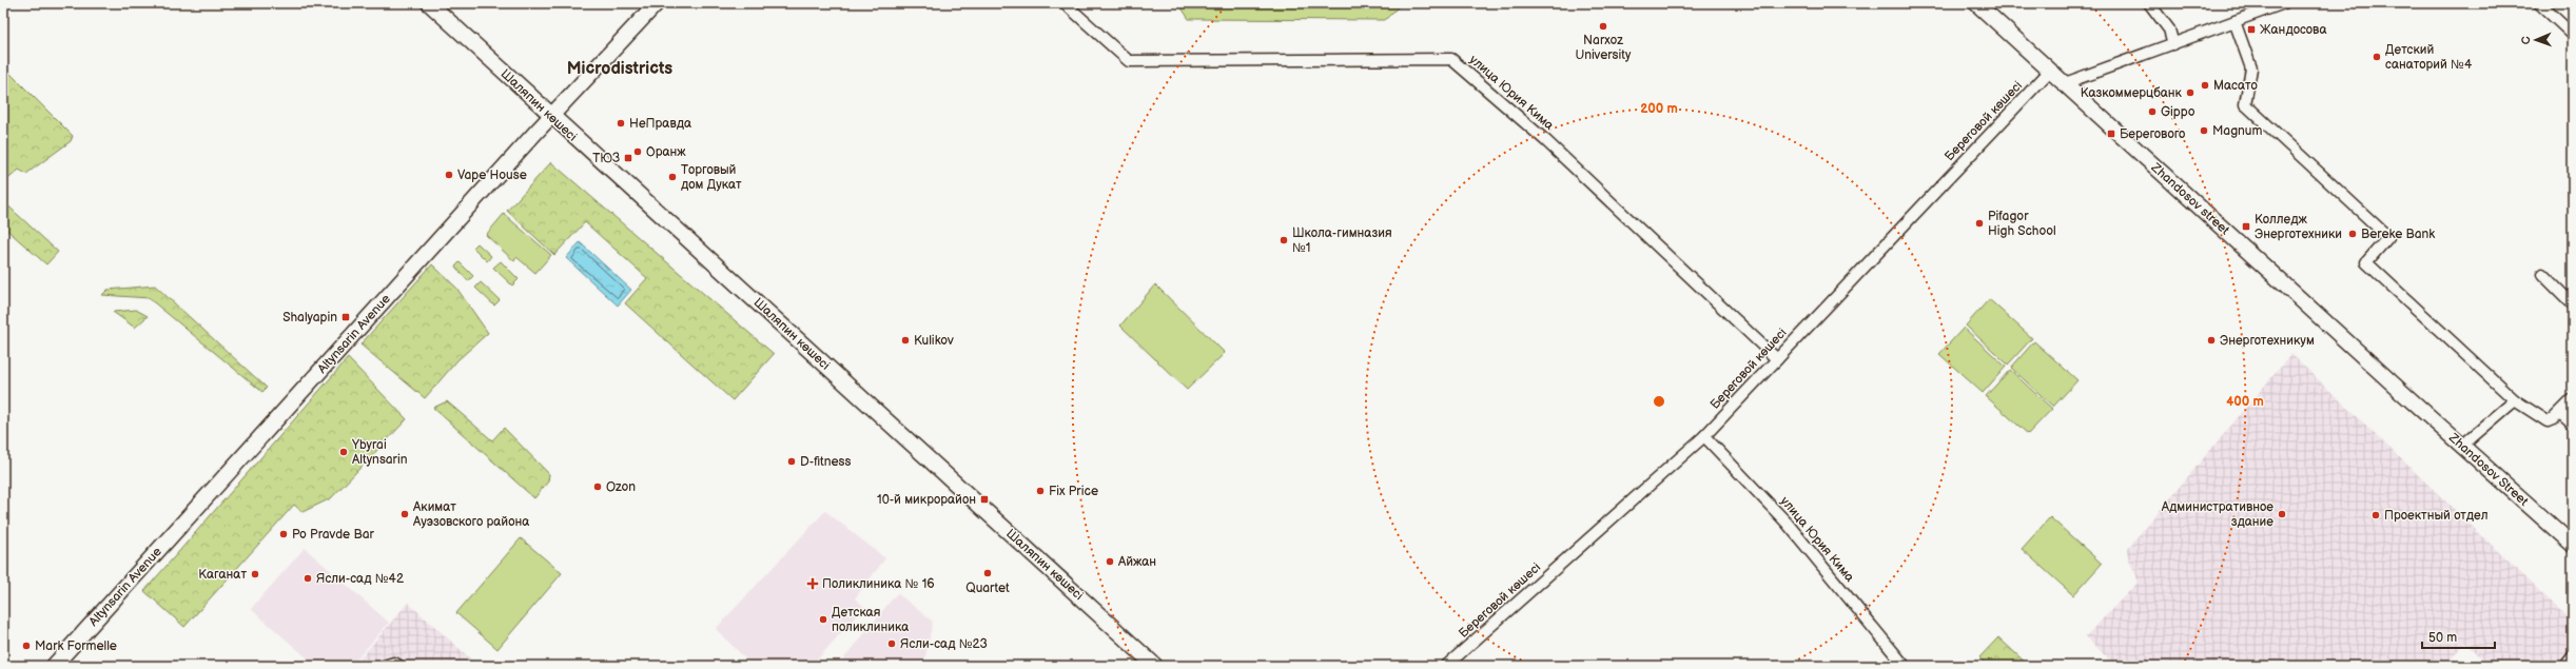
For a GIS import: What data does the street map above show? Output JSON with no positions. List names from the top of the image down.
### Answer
{
  "streets": {
    "main road": [
      "Шаляпин көшесі",
      "Zhandosov street",
      "Altynsarin Avenue",
      "Zhandosov Street"
    ],
    "street": ["улица Юрия Кима", "Береговой көшесі"]
  },
  "crossings": [
    ["улица Юрия Кима", "Береговой көшесі"],
    ["Шаляпин көшесі", "Altynsarin Avenue"],
    ["Береговой көшесі", "Zhandosov street"],
    ["Zhandosov street", "Zhandosov Street"]
  ],
  "districts": ["Microdistricts"],
  "places": {
    "other": [
      "Narxoz University",
      "Детский санаторий №4",
      "Масато",
      "Казкоммерцбанк",
      "Gippo",
      "НеПравда",
      "Magnum",
      "Оранж",
      "Vape House",
      "Торговый дом Дукат",
      "Pifagor High School",
      "Bereke Bank",
      "Школа-гимназия №1",
      "Kulikov",
      "Энерготехникум",
      "Ybyrai Altynsarin",
      "D-fitness",
      "Ozon",
      "Fix Price",
      "Акимат Ауэзовского района",
      "Административное здание",
      "Проектный отдел",
      "Po Pravde Bar",
      "Айжан",
      "Quartet",
      "Каганат",
      "Ясли-сад №42",
      "Детская поликлиника",
      "Ясли-сад №23",
      "Mark Formelle"
    ],
    "transit": [
      "Жандосова",
      "Берегового",
      "ТЮЗ",
      "Колледж Энерготехники",
      "Shalyapin",
      "10-й микрорайон"
    ],
    "health": ["Поликлиника № 16"]
  },
  "scale_bar": "50 m",
  "north": "left",
  "rings": ["200 m", "400 m"]
}
